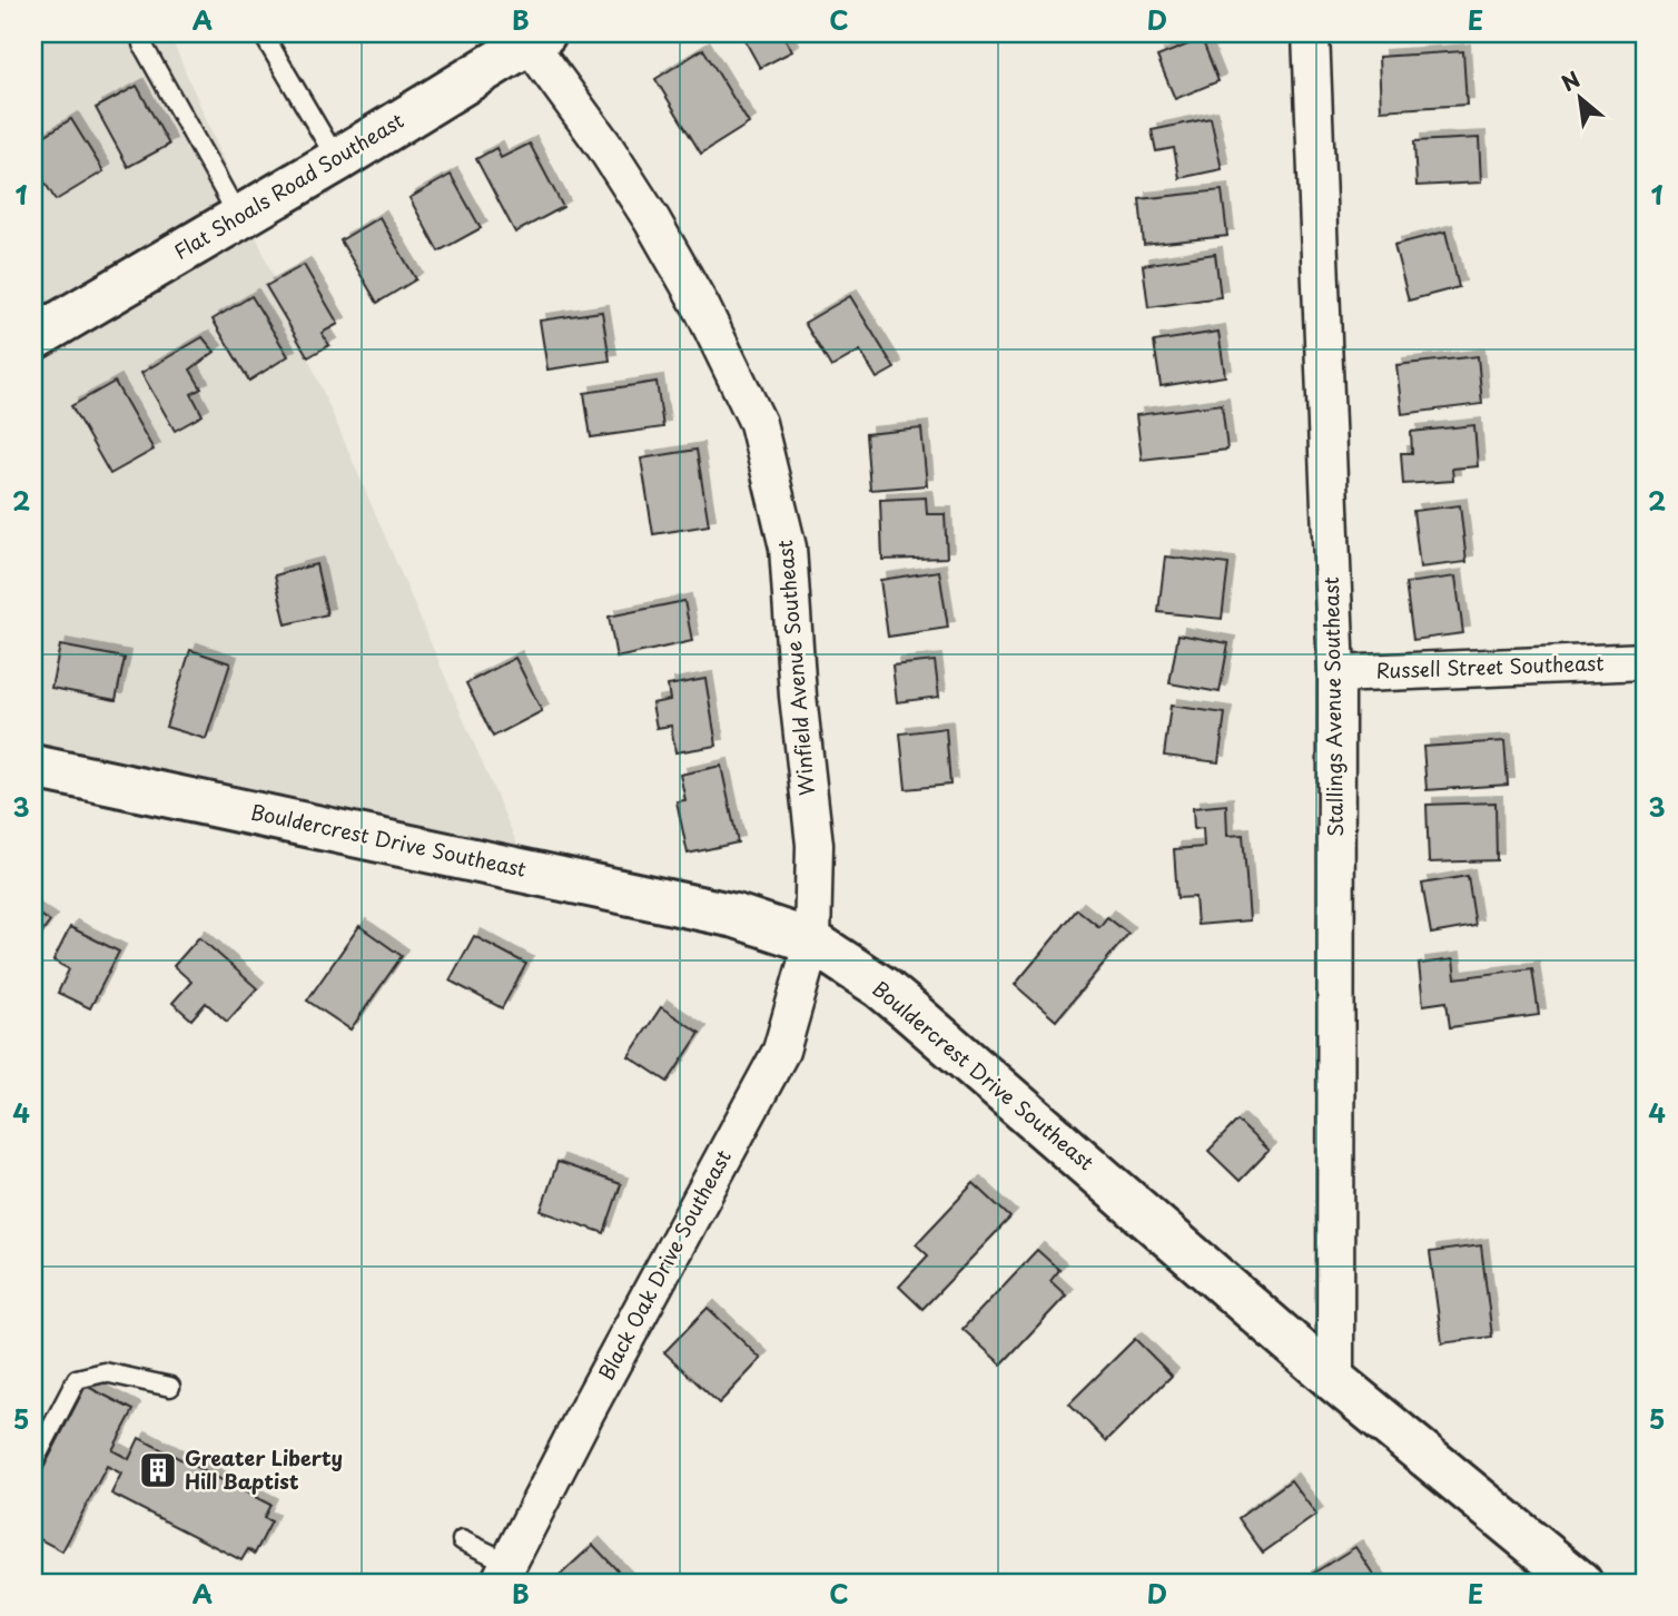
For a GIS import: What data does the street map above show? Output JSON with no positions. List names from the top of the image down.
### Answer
{
  "streets": {
    "street": [
      "Flat Shoals Road Southeast",
      "Winfield Avenue Southeast",
      "Russell Street Southeast",
      "Stallings Avenue Southeast",
      "Bouldercrest Drive Southeast",
      "Black Oak Drive Southeast"
    ]
  },
  "crossings": [
    ["Flat Shoals Road Southeast", "Winfield Avenue Southeast"],
    ["Winfield Avenue Southeast", "Bouldercrest Drive Southeast"],
    ["Winfield Avenue Southeast", "Black Oak Drive Southeast"],
    ["Russell Street Southeast", "Stallings Avenue Southeast"],
    ["Stallings Avenue Southeast", "Bouldercrest Drive Southeast"],
    ["Bouldercrest Drive Southeast", "Black Oak Drive Southeast"]
  ],
  "places": {
    "building": ["Greater Liberty Hill Baptist"]
  },
  "north": "top left",
  "grid": {
    "columns": [
      "A",
      "B",
      "C",
      "D",
      "E"
    ],
    "rows": [
      "1",
      "2",
      "3",
      "4",
      "5"
    ]
  }
}
